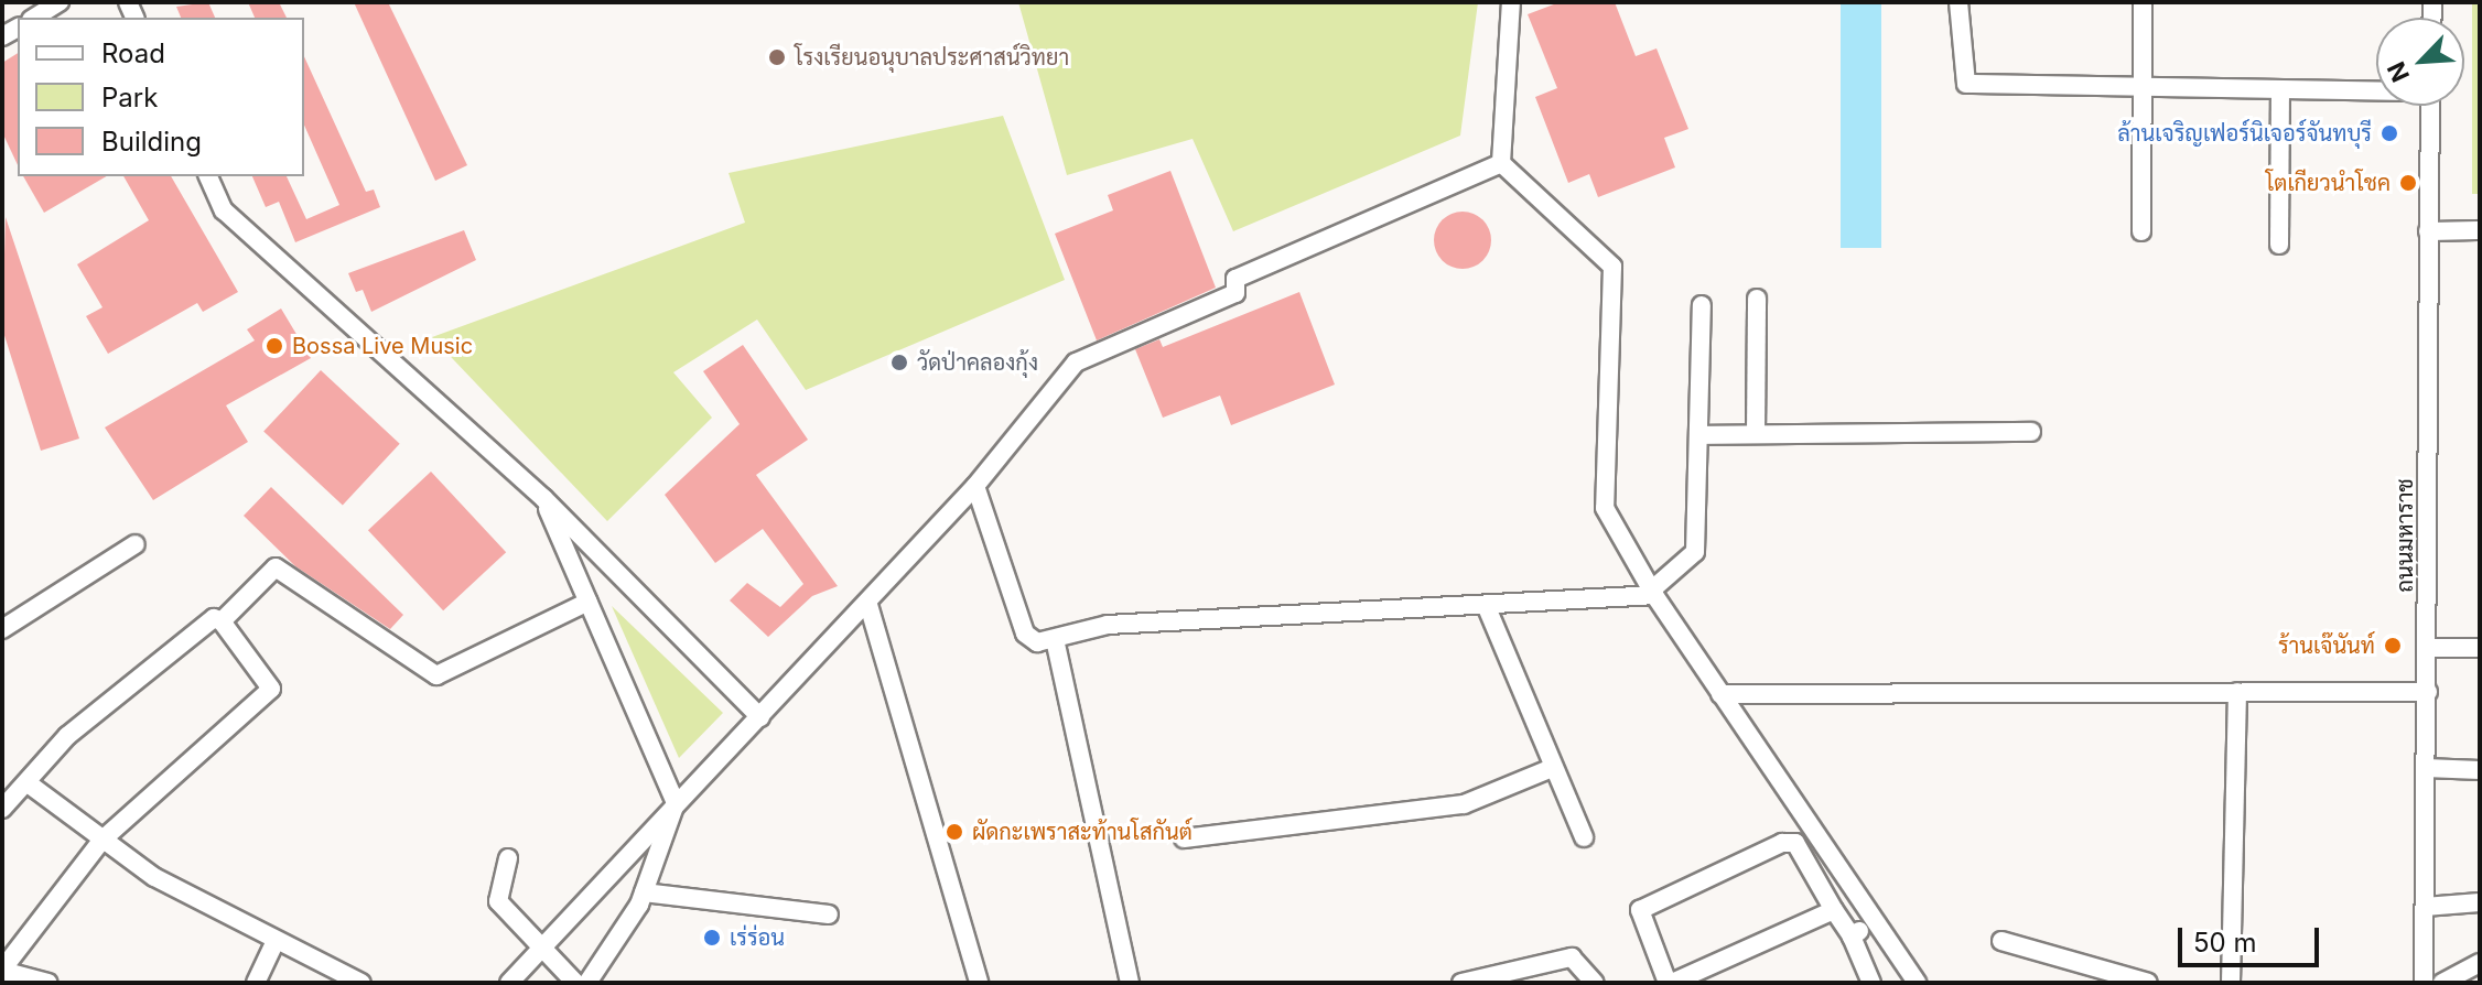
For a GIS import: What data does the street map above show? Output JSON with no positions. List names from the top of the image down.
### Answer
{
  "streets": {
    "street": ["ถนนมหาราช"]
  },
  "places": [
    "โรงเรียนอนุบาลประศาสน์วิทยา",
    "ล้านเจริญเฟอร์นิเจอร์จันทบุรี",
    "โตเกียวนำโชค",
    "Bossa Live Music",
    "วัดป่าคลองกุ้ง",
    "ร้านเจ๊นันท์",
    "ผัดกะเพราสะท้านโสกันต์",
    "เร่ร่อน"
  ],
  "legend": ["Road", "Park", "Building"],
  "scale_bar": "50 m",
  "north": "bottom left"
}
